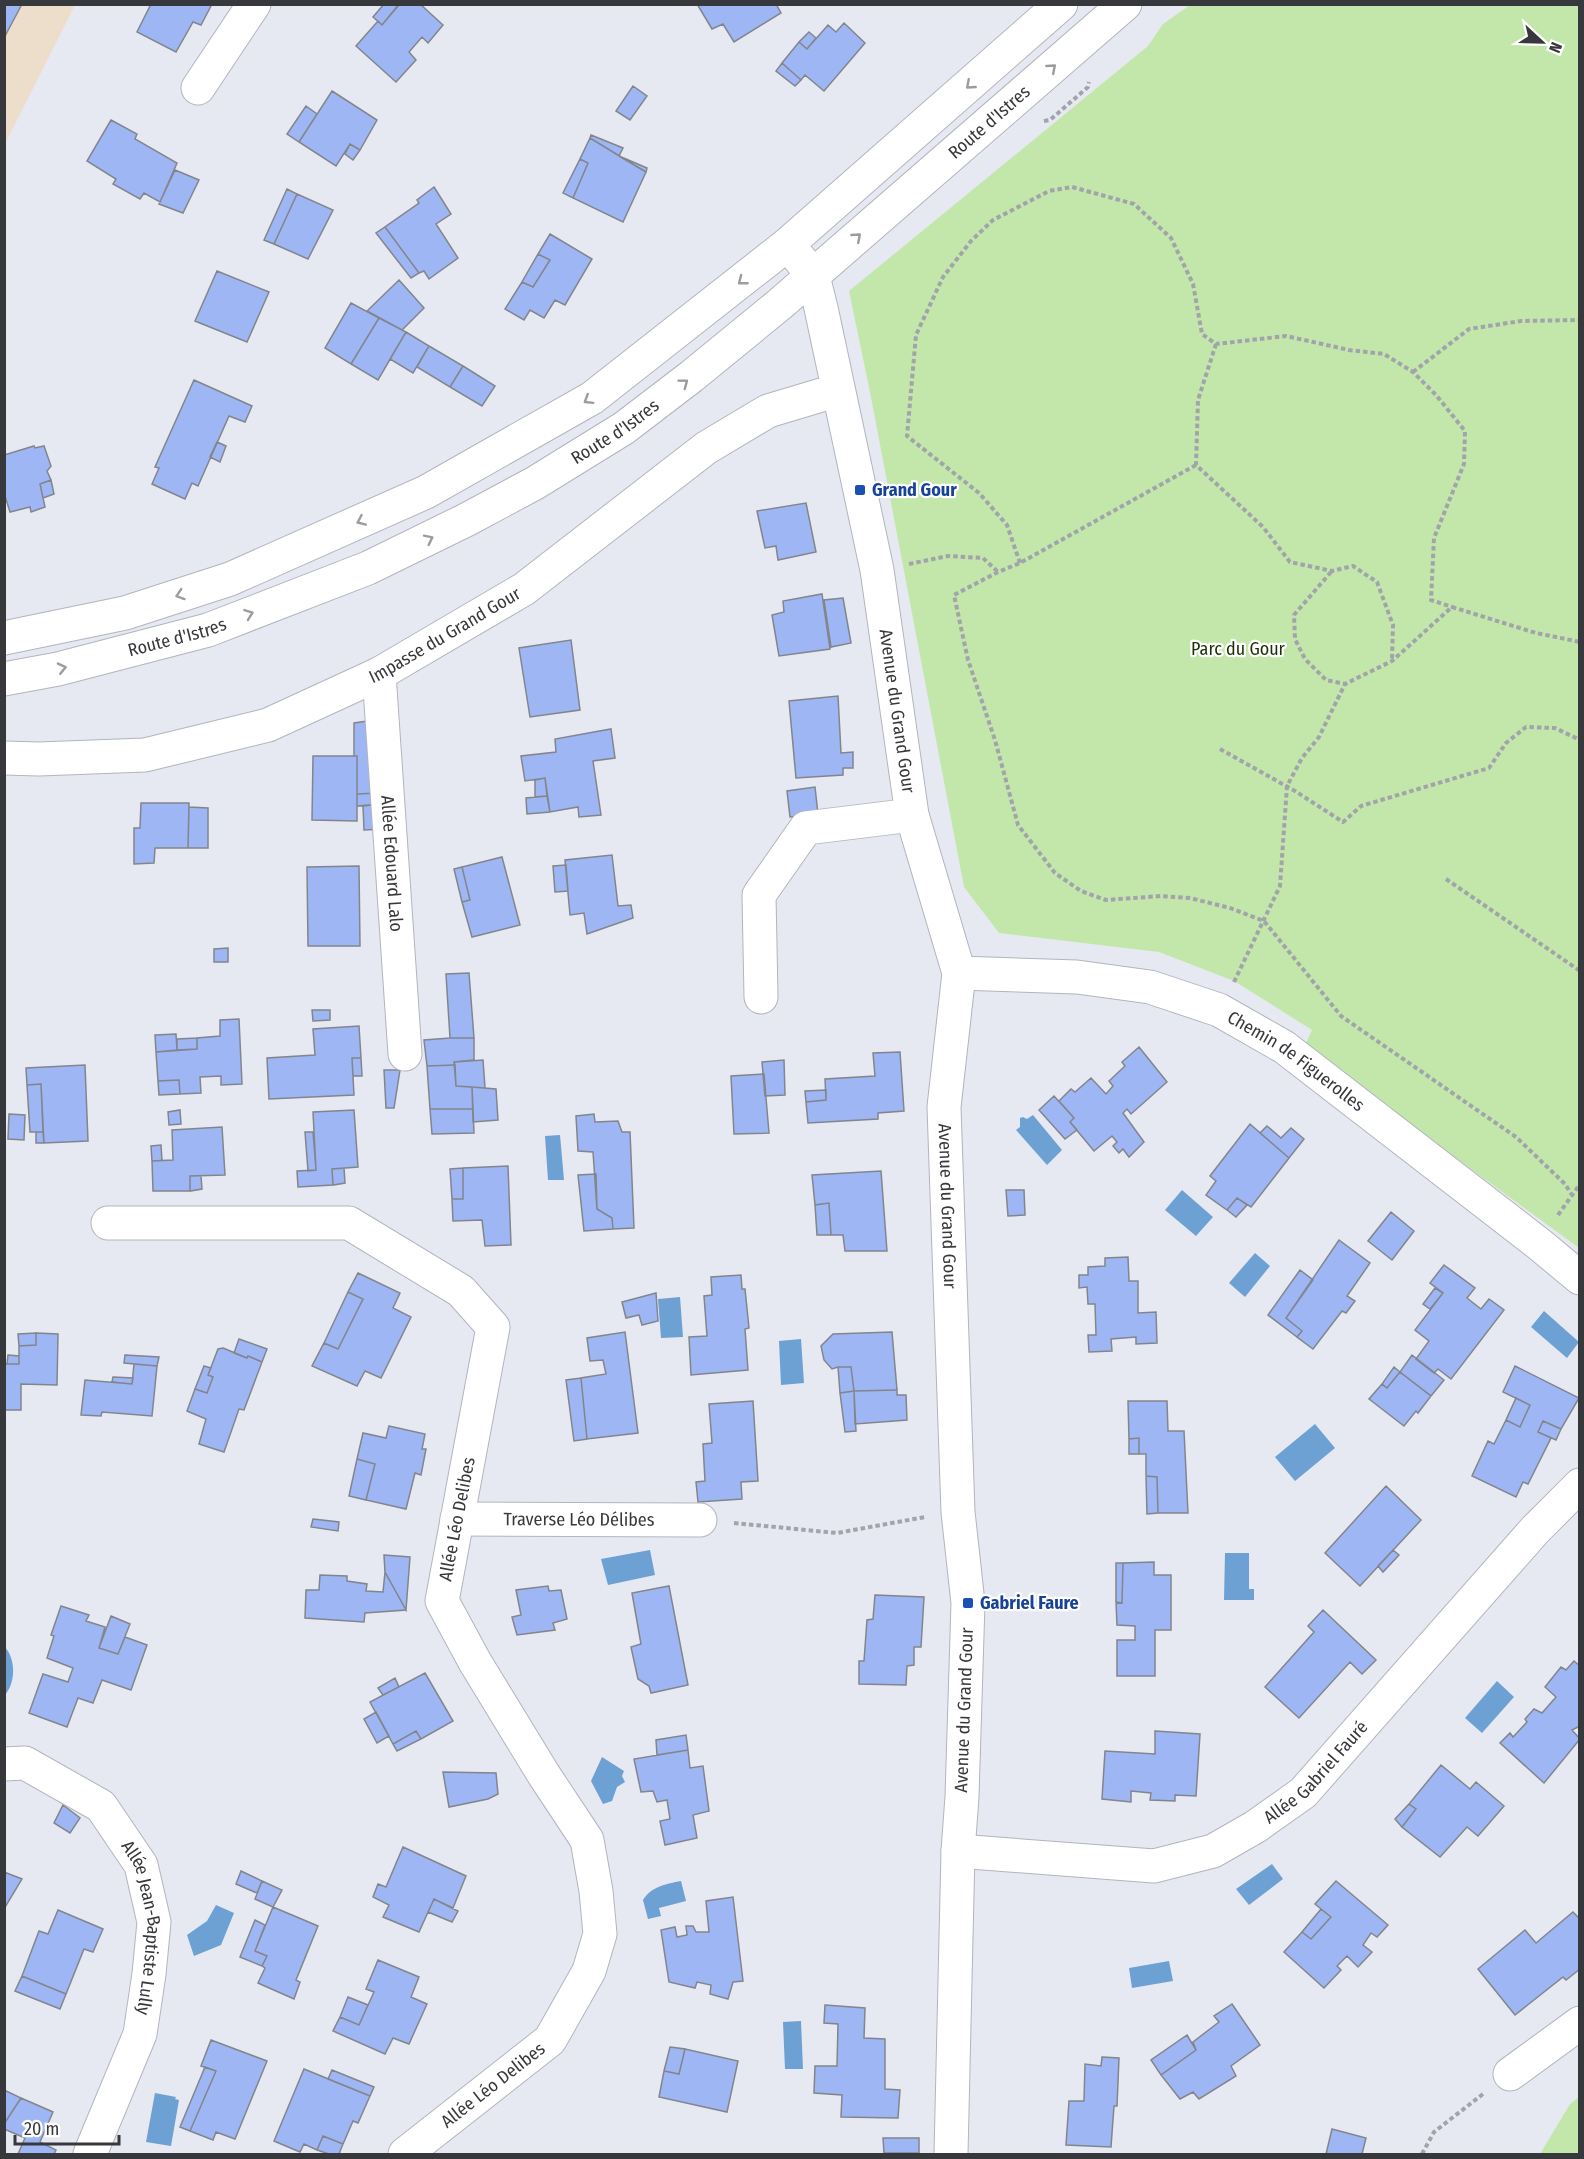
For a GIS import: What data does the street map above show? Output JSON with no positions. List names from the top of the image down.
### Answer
{
  "streets": {
    "street": [
      "Route d'Istres",
      "Impasse du Grand Gour",
      "Avenue du Grand Gour",
      "Allée Edouard Lalo",
      "Chemin de Figuerolles",
      "Allée Léo Delibes",
      "Traverse Léo Délibes",
      "Allée Gabriel Fauré",
      "Allée Jean-Baptiste Lully"
    ]
  },
  "crossings": [
    ["Route d'Istres", "Avenue du Grand Gour"],
    ["Impasse du Grand Gour", "Avenue du Grand Gour"],
    ["Impasse du Grand Gour", "Allée Edouard Lalo"],
    ["Avenue du Grand Gour", "Chemin de Figuerolles"],
    ["Avenue du Grand Gour", "Allée Gabriel Fauré"],
    ["Allée Léo Delibes", "Traverse Léo Délibes"]
  ],
  "parks": ["Parc du Gour"],
  "places": {
    "transit": ["Grand Gour", "Gabriel Faure"]
  },
  "scale_bar": "20 m",
  "north": "right"
}
